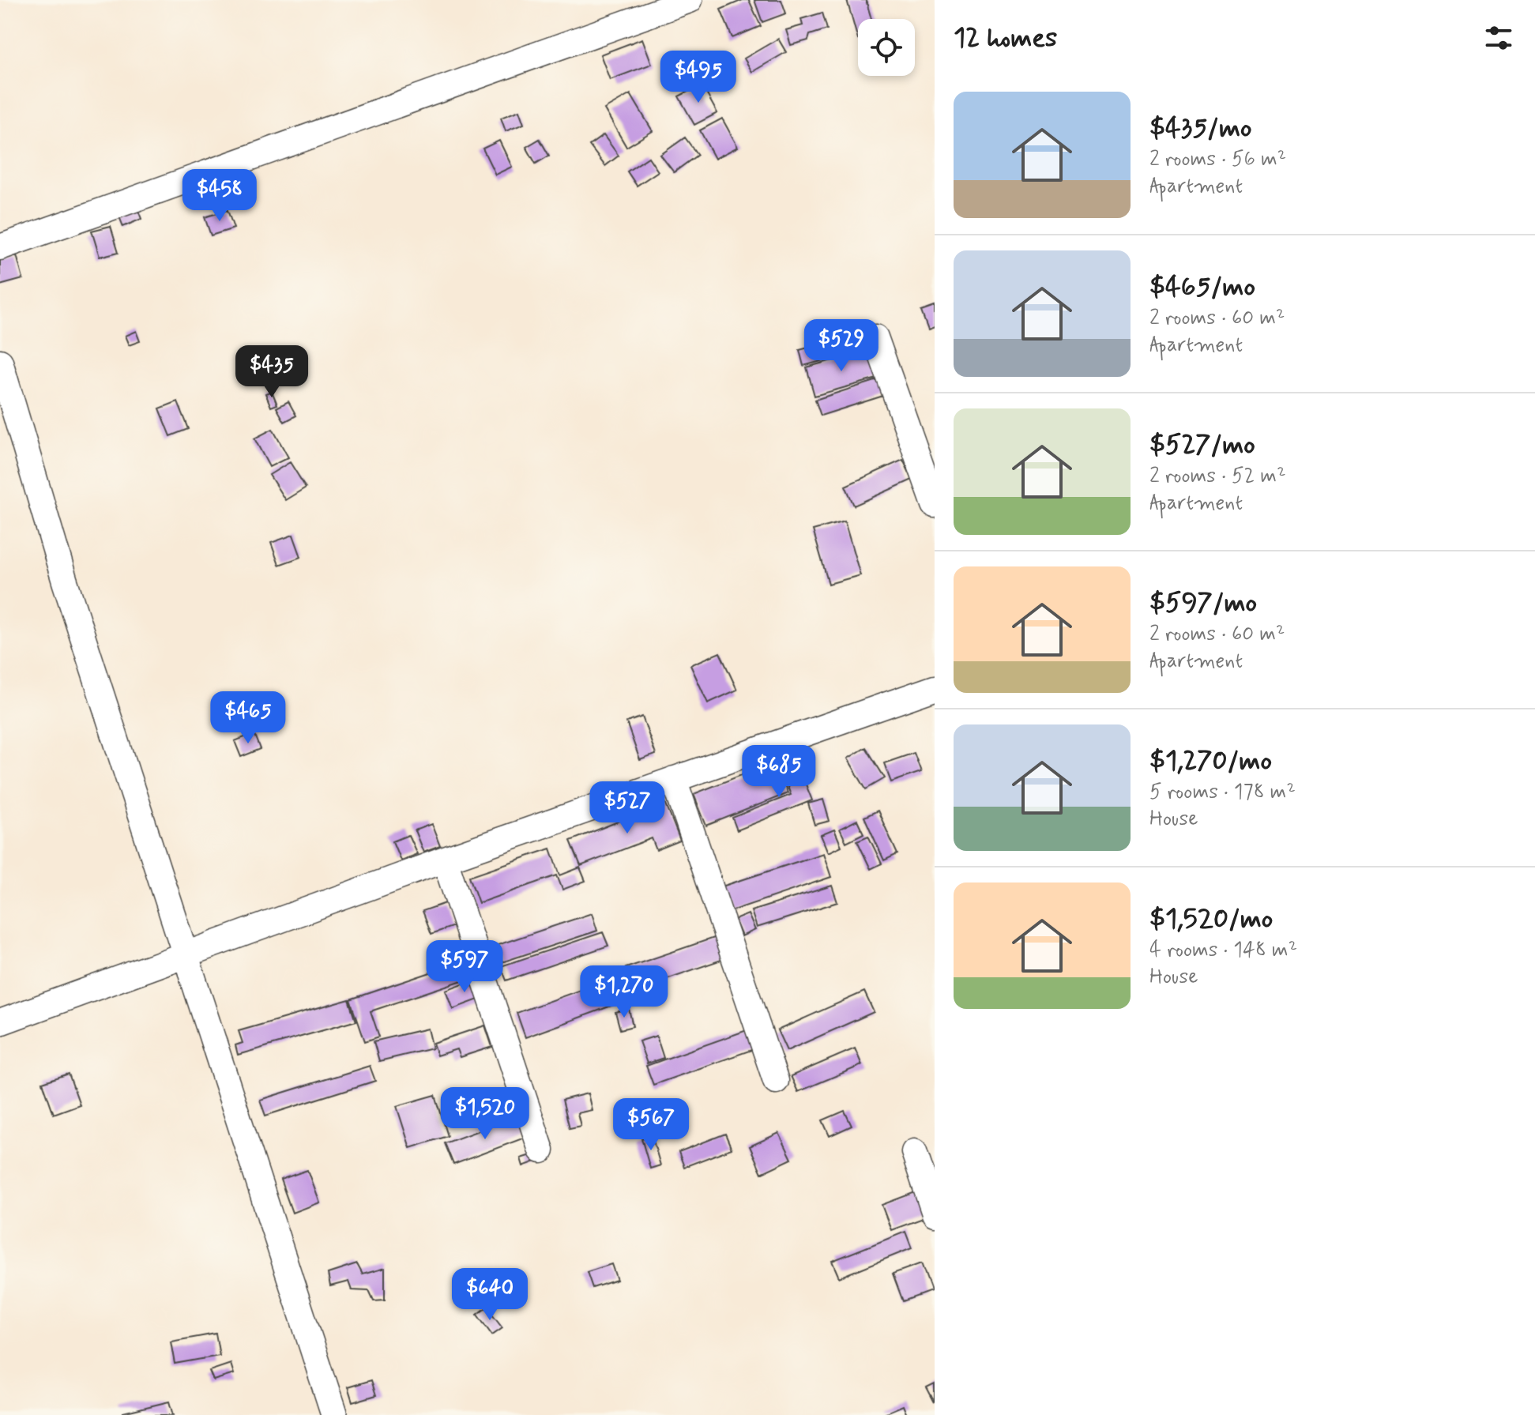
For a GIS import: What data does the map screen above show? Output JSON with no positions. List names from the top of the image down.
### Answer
{
  "page": {
    "heading": "12 homes",
    "price": [
      "$495",
      "$458",
      "$529",
      "$435",
      "$465",
      "$685",
      "$527",
      "$597",
      "$1,270",
      "$1,520",
      "$567",
      "$640"
    ],
    "list": [
      {
        "name": "$435/mo",
        "note": "2 rooms · 56 m² · Apartment"
      },
      {
        "name": "$465/mo",
        "note": "2 rooms · 60 m² · Apartment"
      },
      {
        "name": "$527/mo",
        "note": "2 rooms · 52 m² · Apartment"
      },
      {
        "name": "$597/mo",
        "note": "2 rooms · 60 m² · Apartment"
      },
      {
        "name": "$1,270/mo",
        "note": "5 rooms · 178 m² · House"
      },
      {
        "name": "$1,520/mo",
        "note": "4 rooms · 148 m² · House"
      }
    ]
  }
}
